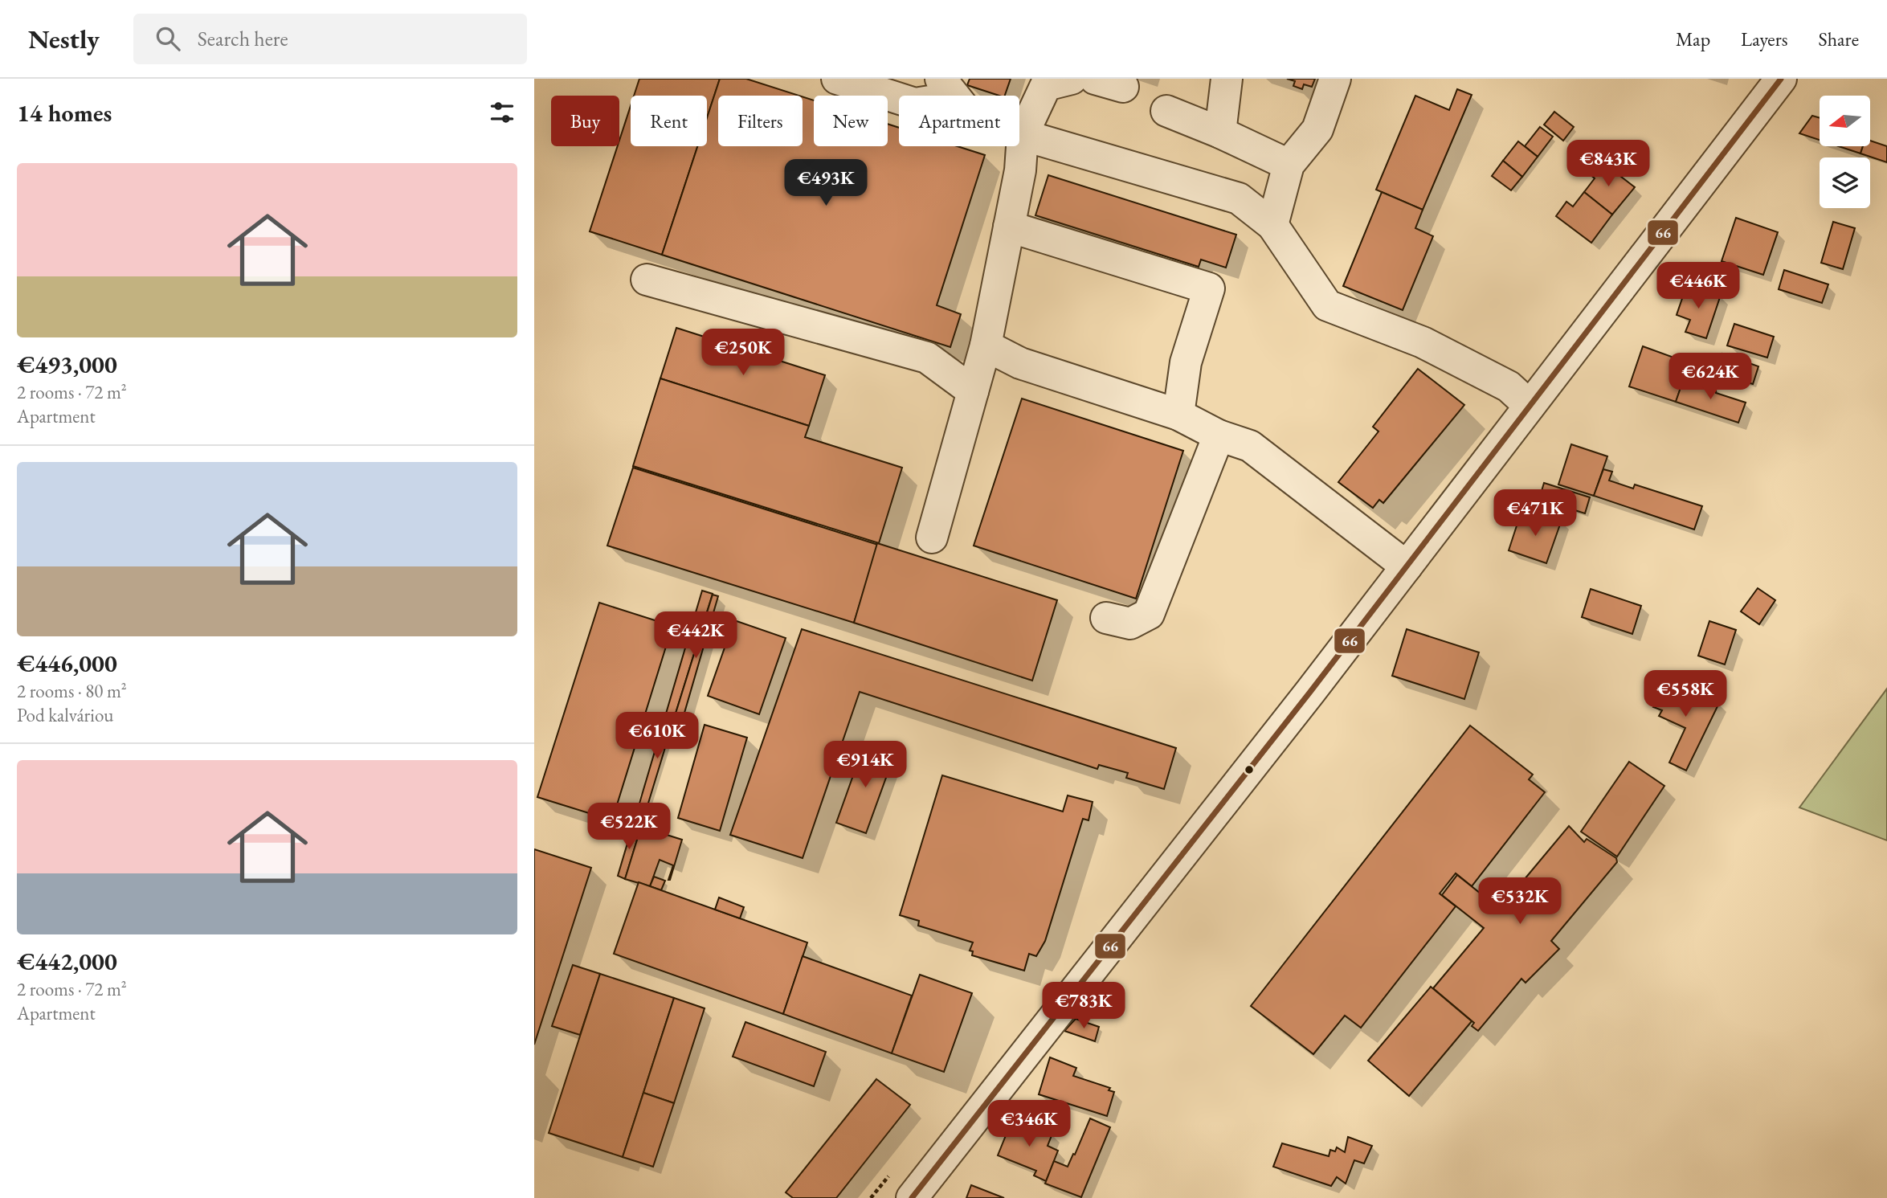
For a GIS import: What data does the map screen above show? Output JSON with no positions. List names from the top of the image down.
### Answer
{
  "lines": ["transit line 66"],
  "north": "left",
  "page": {
    "header": "Nestly",
    "search": "Search here",
    "nav": ["Map", "Layers", "Share"],
    "heading": "14 homes",
    "chip": [
      "Buy",
      "Rent",
      "Filters",
      "New",
      "Apartment"
    ],
    "price": [
      "€843K",
      "€493K",
      "€446K",
      "€250K",
      "€624K",
      "€471K",
      "€442K",
      "€558K",
      "€610K",
      "€914K",
      "€522K",
      "€532K",
      "€783K",
      "€346K"
    ],
    "list": [
      {
        "name": "€493,000",
        "note": "2 rooms · 72 m² · Apartment"
      },
      {
        "name": "€446,000",
        "note": "2 rooms · 80 m² · Pod kalváriou"
      },
      {
        "name": "€442,000",
        "note": "2 rooms · 72 m² · Apartment"
      }
    ]
  }
}
